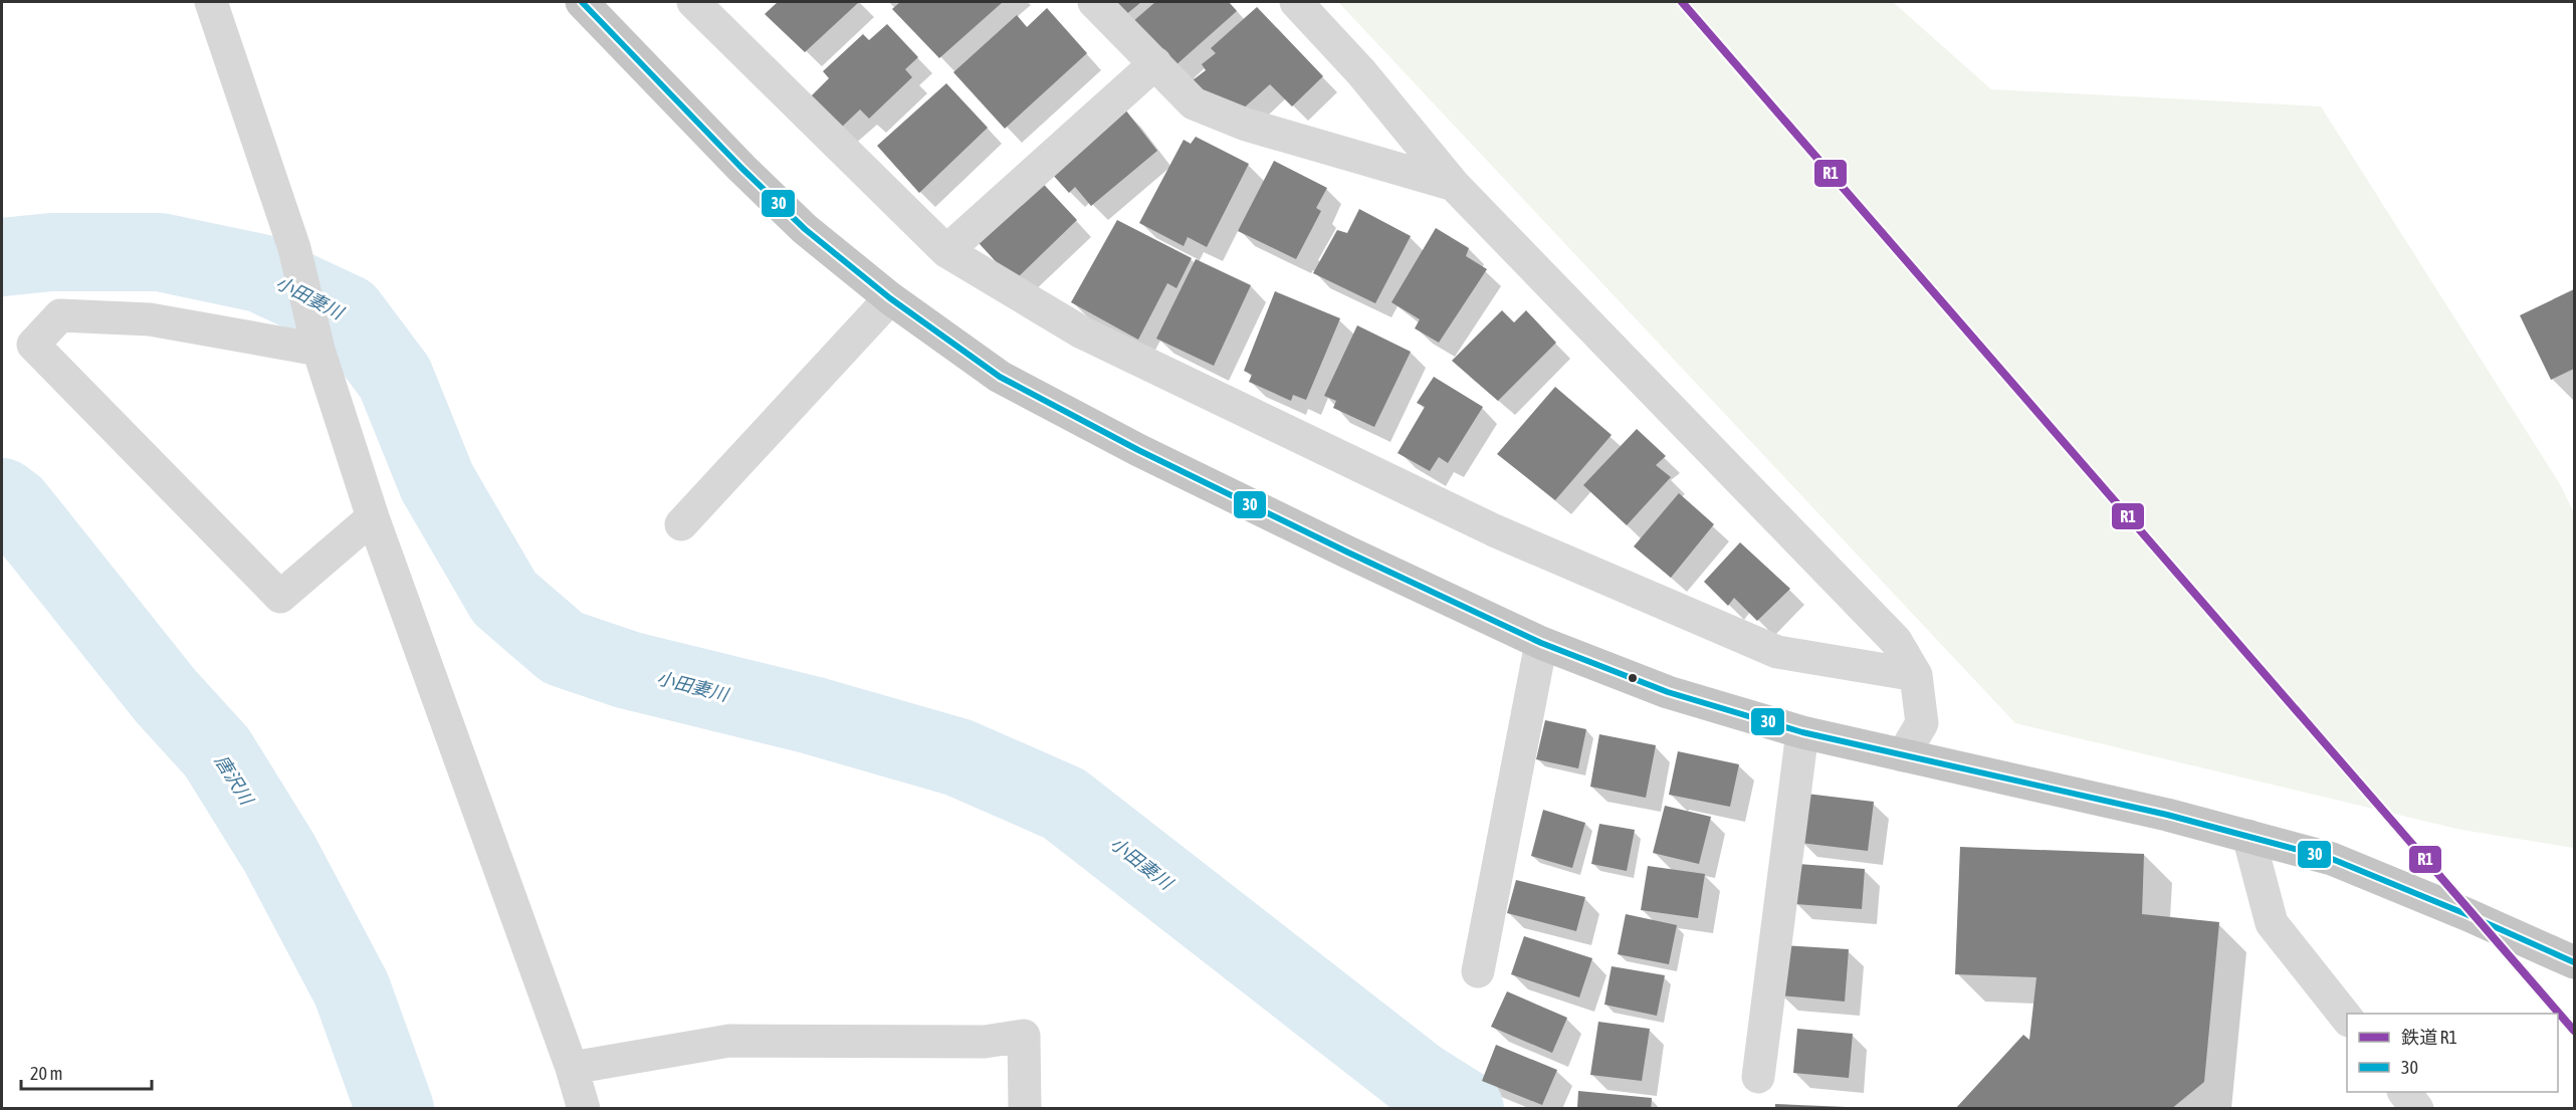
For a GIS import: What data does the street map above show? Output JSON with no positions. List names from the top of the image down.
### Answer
{
  "water": ["小田妻川", "唐沢川"],
  "lines": ["rail line R1", "transit line 30"],
  "legend": ["鉄道 R1", "30"],
  "scale_bar": "20 m"
}
